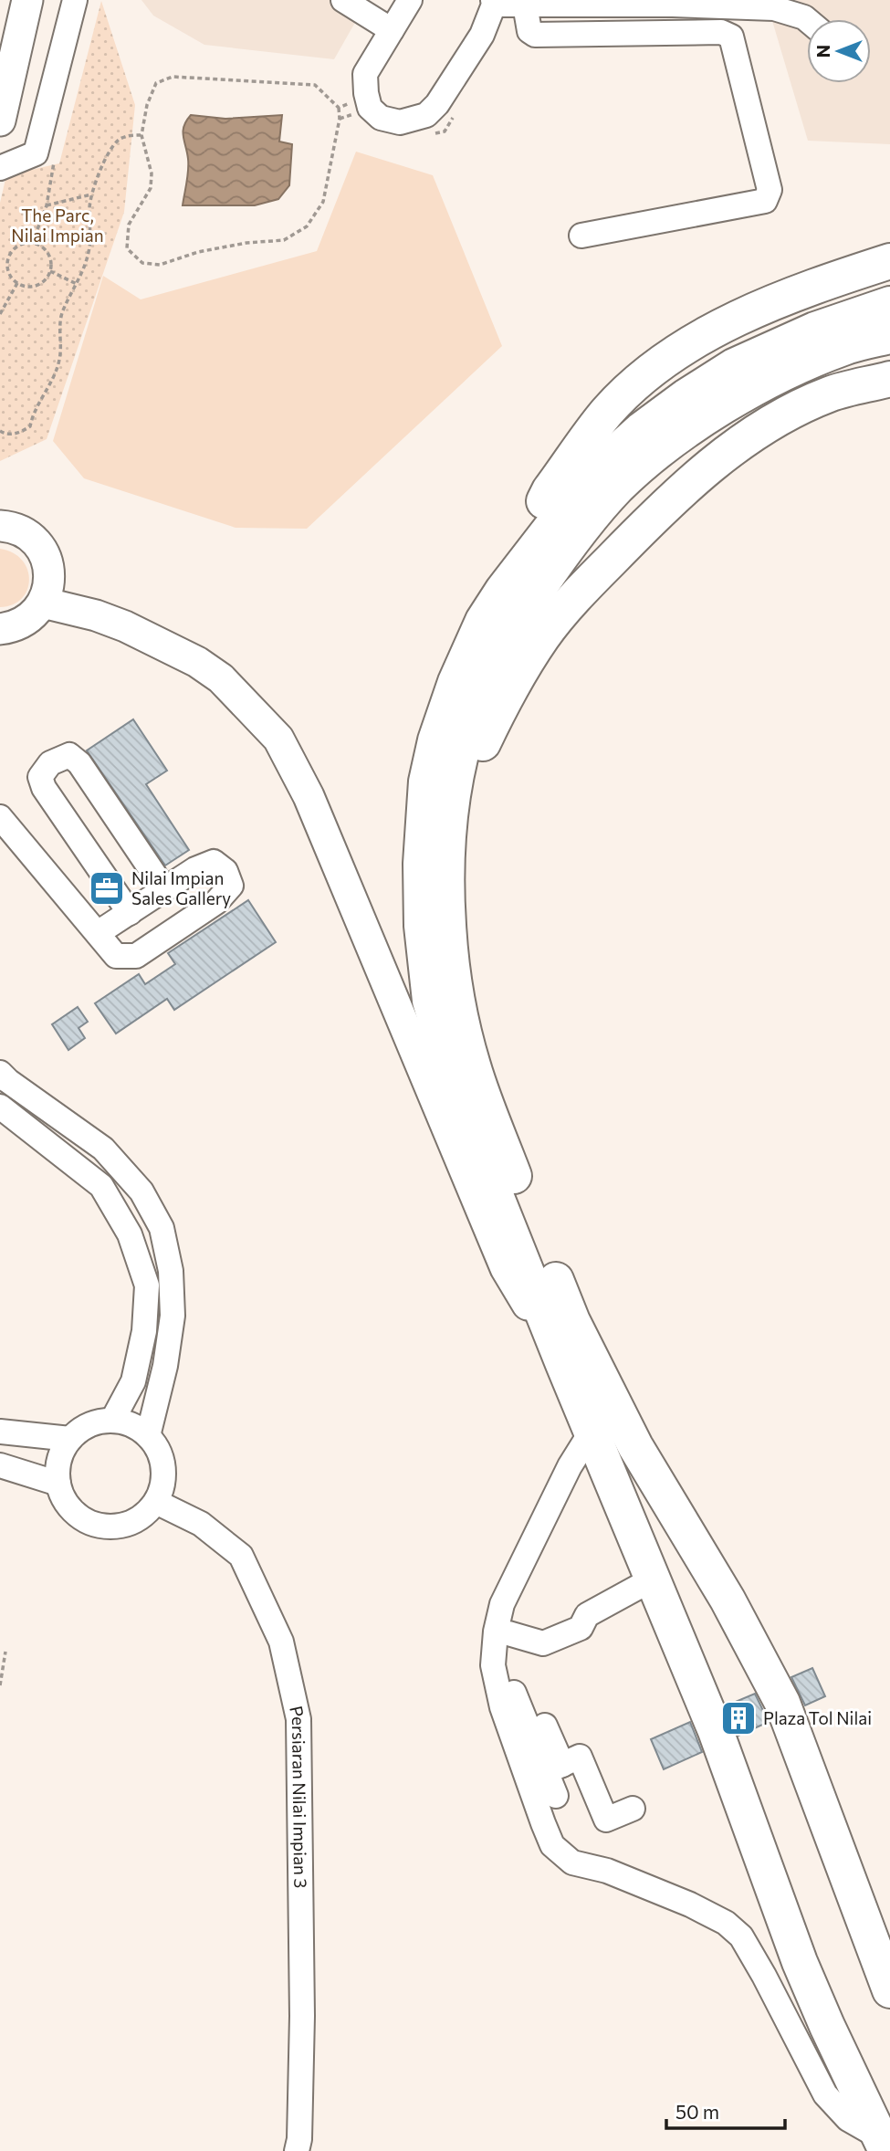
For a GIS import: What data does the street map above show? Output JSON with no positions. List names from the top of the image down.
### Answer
{
  "streets": {
    "street": ["Persiaran Nilai Impian 3"]
  },
  "parks": ["The Parc, Nilai Impian"],
  "places": {
    "office": ["Nilai Impian Sales Gallery"],
    "building": ["Plaza Tol Nilai"]
  },
  "scale_bar": "50 m",
  "north": "left"
}
